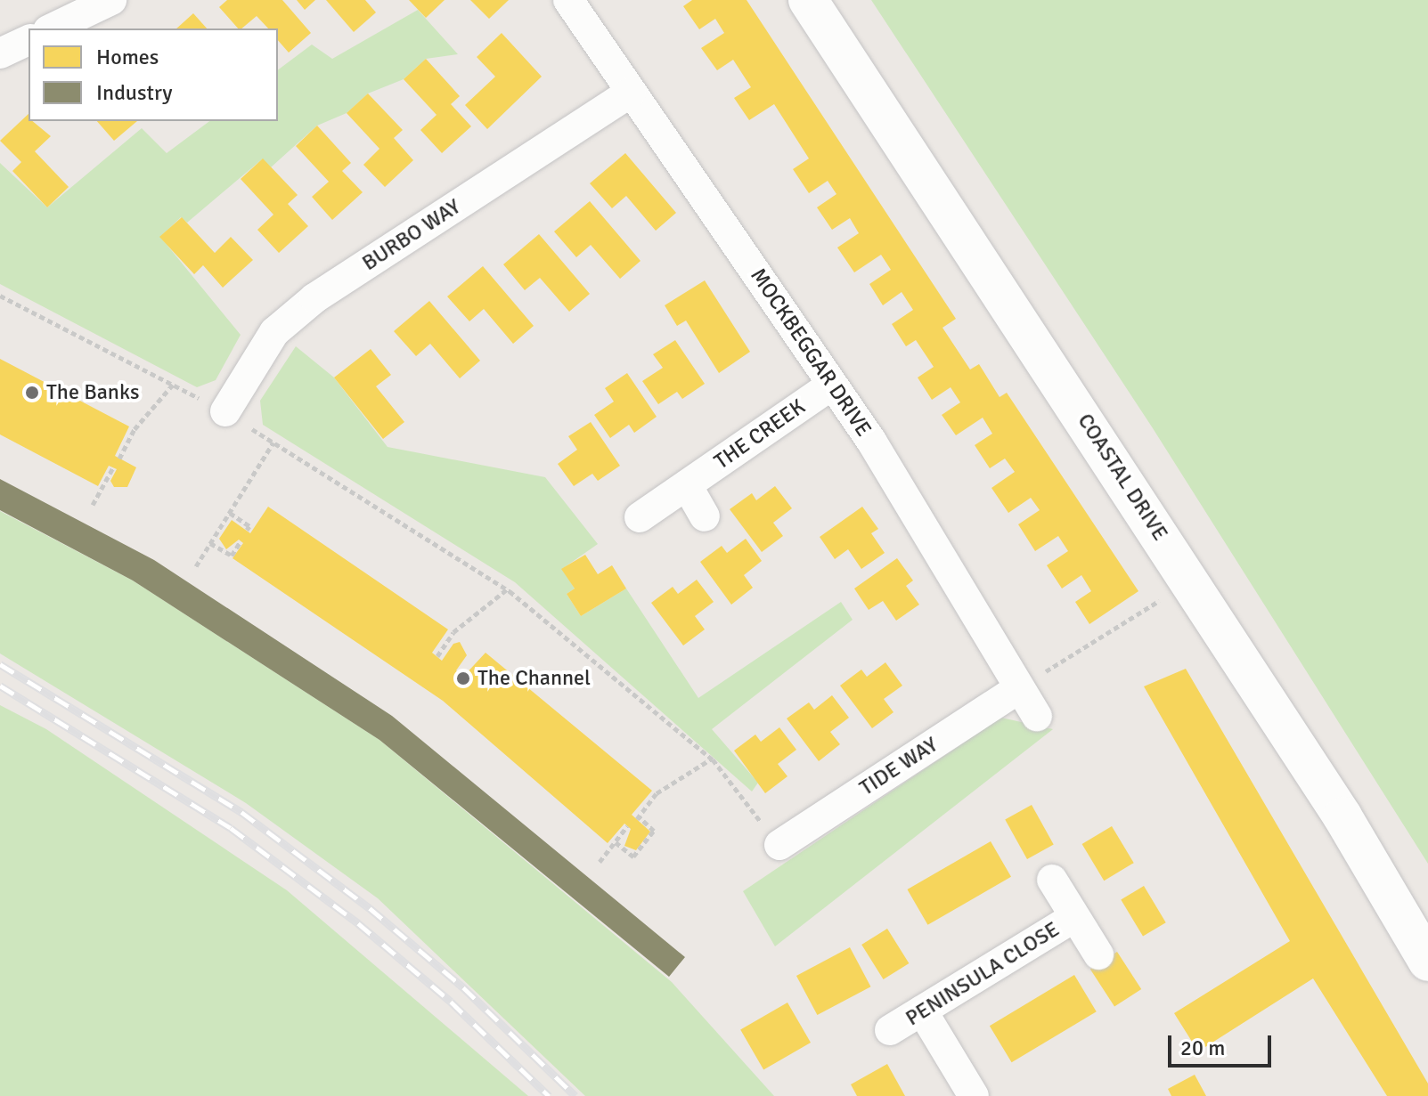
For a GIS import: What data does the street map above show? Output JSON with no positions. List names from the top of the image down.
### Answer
{
  "streets": {
    "street": [
      "BURBO WAY",
      "MOCKBEGGAR DRIVE",
      "THE CREEK",
      "COASTAL DRIVE",
      "TIDE WAY",
      "PENINSULA CLOSE"
    ]
  },
  "crossings": [
    ["BURBO WAY", "MOCKBEGGAR DRIVE"],
    ["MOCKBEGGAR DRIVE", "THE CREEK"],
    ["MOCKBEGGAR DRIVE", "TIDE WAY"]
  ],
  "places": ["The Banks", "The Channel"],
  "legend": ["Homes", "Industry"],
  "scale_bar": "20 m"
}
